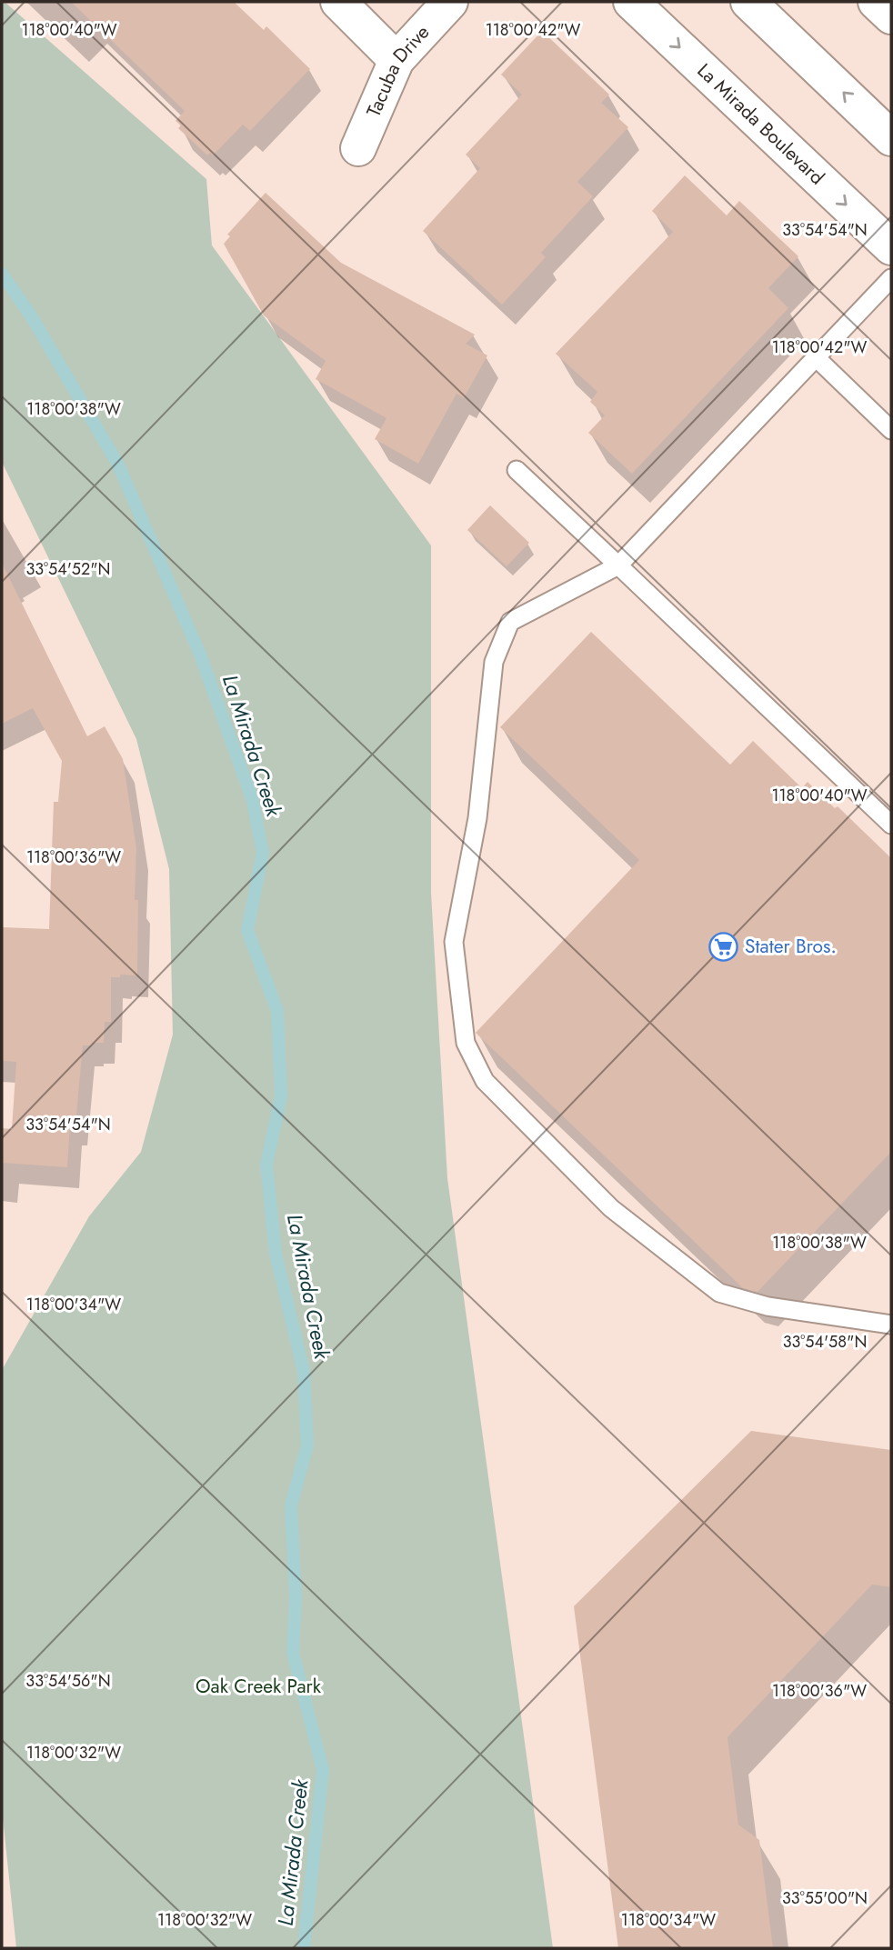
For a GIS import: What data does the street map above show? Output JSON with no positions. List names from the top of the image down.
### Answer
{
  "streets": {
    "main road": ["Tacuba Drive", "La Mirada Boulevard"]
  },
  "water": ["La Mirada Creek"],
  "parks": ["Oak Creek Park"],
  "places": {
    "supermarket": ["Stater Bros."]
  },
  "coordinates": [
    "118°00'40\"W",
    "118°00'42\"W",
    "33°54'54\"N",
    "118°00'38\"W",
    "33°54'52\"N",
    "118°00'36\"W",
    "118°00'34\"W",
    "33°54'58\"N",
    "33°54'56\"N",
    "118°00'32\"W",
    "33°55'00\"N"
  ]
}
